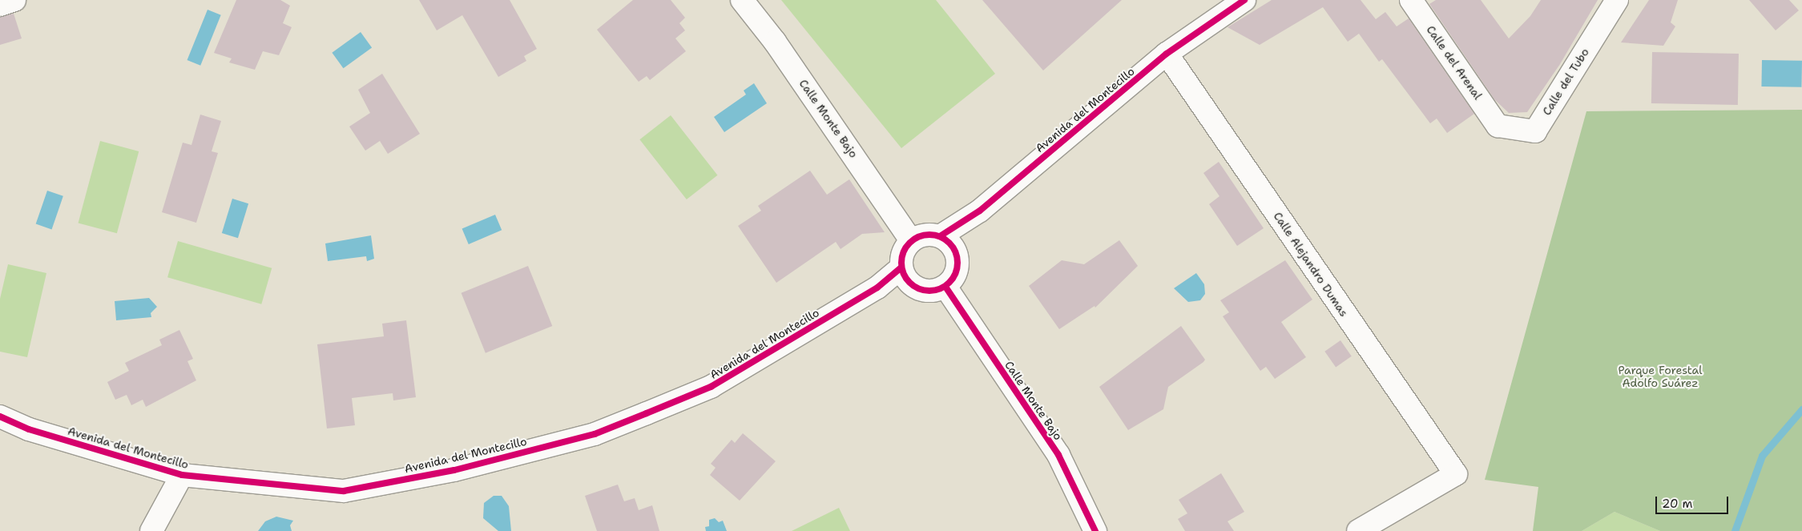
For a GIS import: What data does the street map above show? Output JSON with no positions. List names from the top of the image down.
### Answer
{
  "streets": {
    "street": [
      "Calle del Arenal",
      "Calle del Tubo",
      "Avenida del Montecillo",
      "Calle Monte Bajo",
      "Calle Alejandro Dumas"
    ]
  },
  "crossings": [
    ["Calle del Arenal", "Calle del Tubo"],
    ["Avenida del Montecillo", "Calle Monte Bajo"],
    ["Avenida del Montecillo", "Calle Alejandro Dumas"]
  ],
  "parks": ["Parque Forestal Adolfo Suárez"],
  "scale_bar": "20 m"
}
